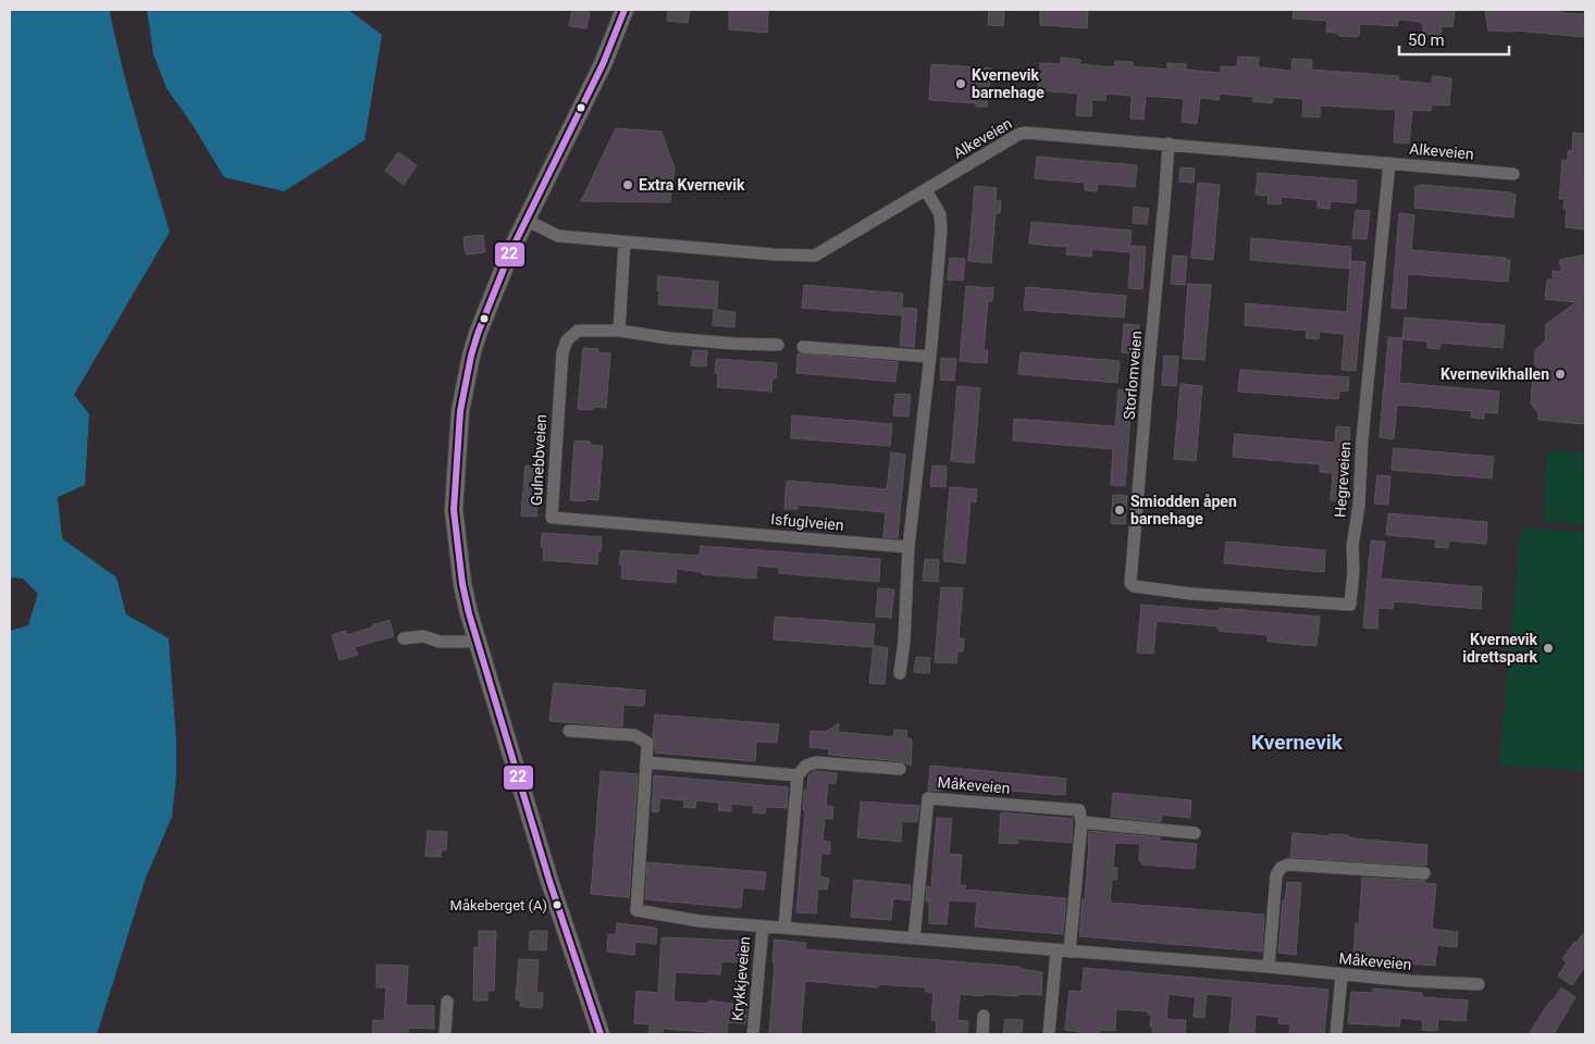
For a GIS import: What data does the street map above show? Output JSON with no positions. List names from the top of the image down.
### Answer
{
  "streets": {
    "street": [
      "Alkeveien",
      "Storlomveien",
      "Gulnebbveien",
      "Hegreveien",
      "Isfuglveien",
      "Måkeveien",
      "Krykkjeveien"
    ]
  },
  "crossings": [
    ["Alkeveien", "Storlomveien"],
    ["Alkeveien", "Hegreveien"],
    ["Storlomveien", "Hegreveien"],
    ["Gulnebbveien", "Isfuglveien"],
    ["Måkeveien", "Krykkjeveien"]
  ],
  "districts": ["Kvernevik"],
  "places": [
    "Kvernevik barnehage",
    "Extra Kvernevik",
    "Kvernevikhallen",
    "Smiodden åpen barnehage",
    "Kvernevik idrettspark",
    "Måkeberget (A)"
  ],
  "lines": ["transit line 22"],
  "scale_bar": "50 m"
}
